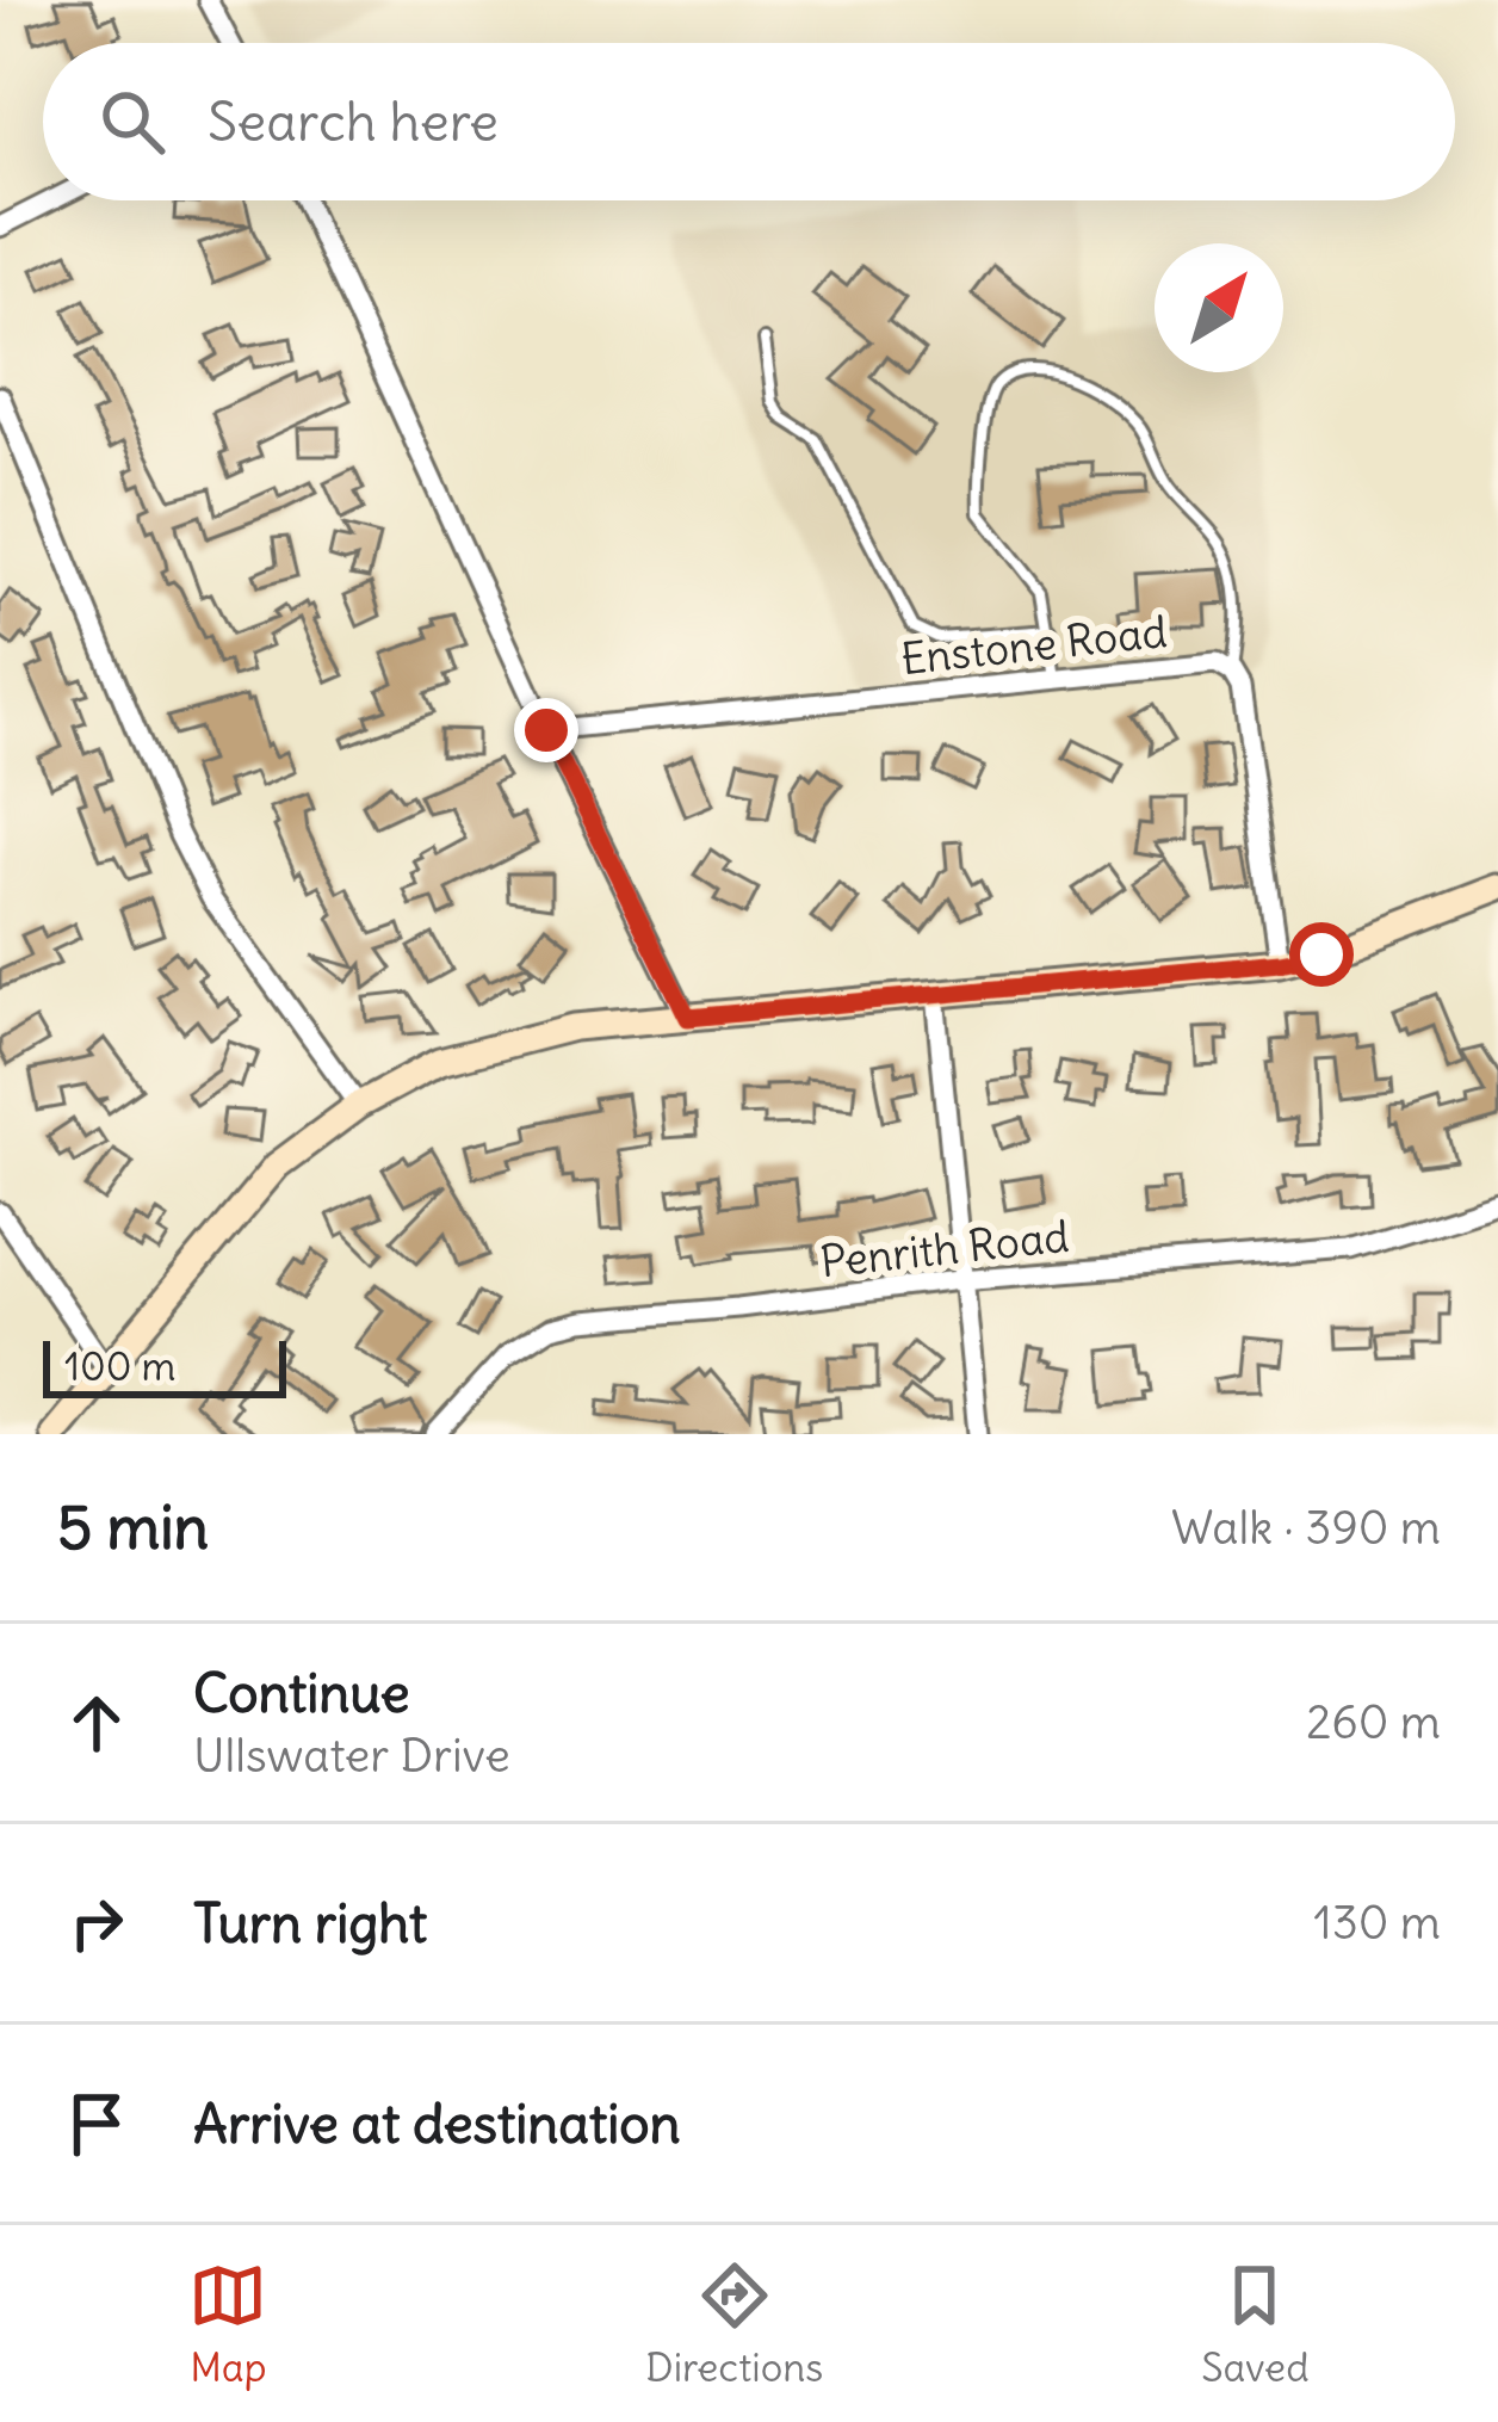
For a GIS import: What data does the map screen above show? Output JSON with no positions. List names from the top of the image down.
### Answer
{
  "streets": {
    "street": ["Enstone Road", "Penrith Road"]
  },
  "scale_bar": "100 m",
  "north": "top right",
  "page": {
    "search": "Search here",
    "scale": "100 m",
    "heading": ["5 min", "Walk · 390 m"],
    "list": [
      ["Continue", "Ullswater Drive", "260 m"],
      ["Turn right", "130 m"],
      "Arrive at destination"
    ],
    "nav": ["Map", "Directions", "Saved"]
  }
}
